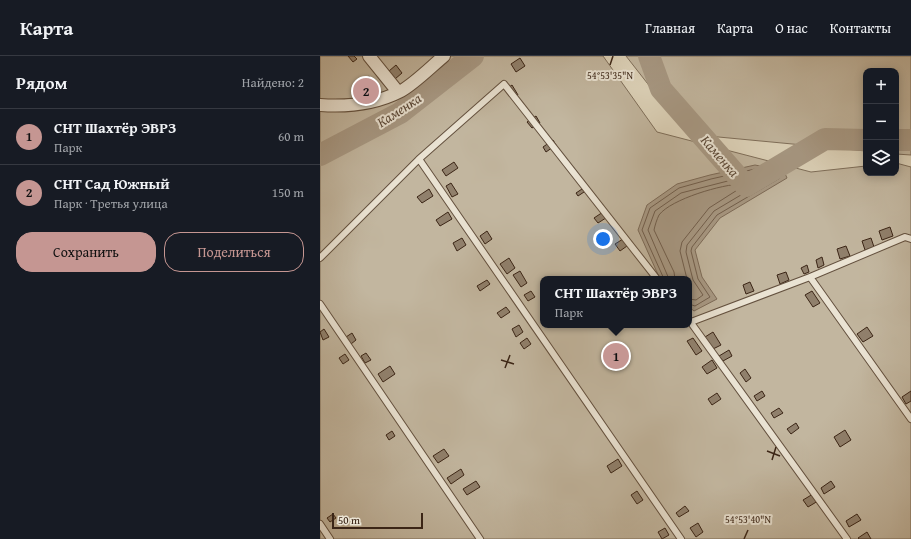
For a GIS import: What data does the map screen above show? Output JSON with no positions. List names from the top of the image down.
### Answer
{
  "water": ["Каменка"],
  "scale_bar": "50 m",
  "page": {
    "header": "Карта",
    "nav": [
      "Главная",
      "Карта",
      "О нас",
      "Контакты"
    ],
    "heading": ["Рядом", "Найдено: 2"],
    "map_buttons": ["+", "−"],
    "pins": ["2", "1"],
    "list": [
      {
        "mark": "1",
        "name": "СНТ Шахтёр ЭВРЗ",
        "note": "Парк",
        "value": "60 m"
      },
      {
        "mark": "2",
        "name": "СНТ Сад Южный",
        "note": "Парк · Третья улица",
        "value": "150 m"
      }
    ],
    "buttons": ["Сохранить", "Поделиться"],
    "popup": ["СНТ Шахтёр ЭВРЗ", "Парк"],
    "scale": "50 m"
  },
  "coordinates": ["54°53'35\"N", "54°53'40\"N"]
}
